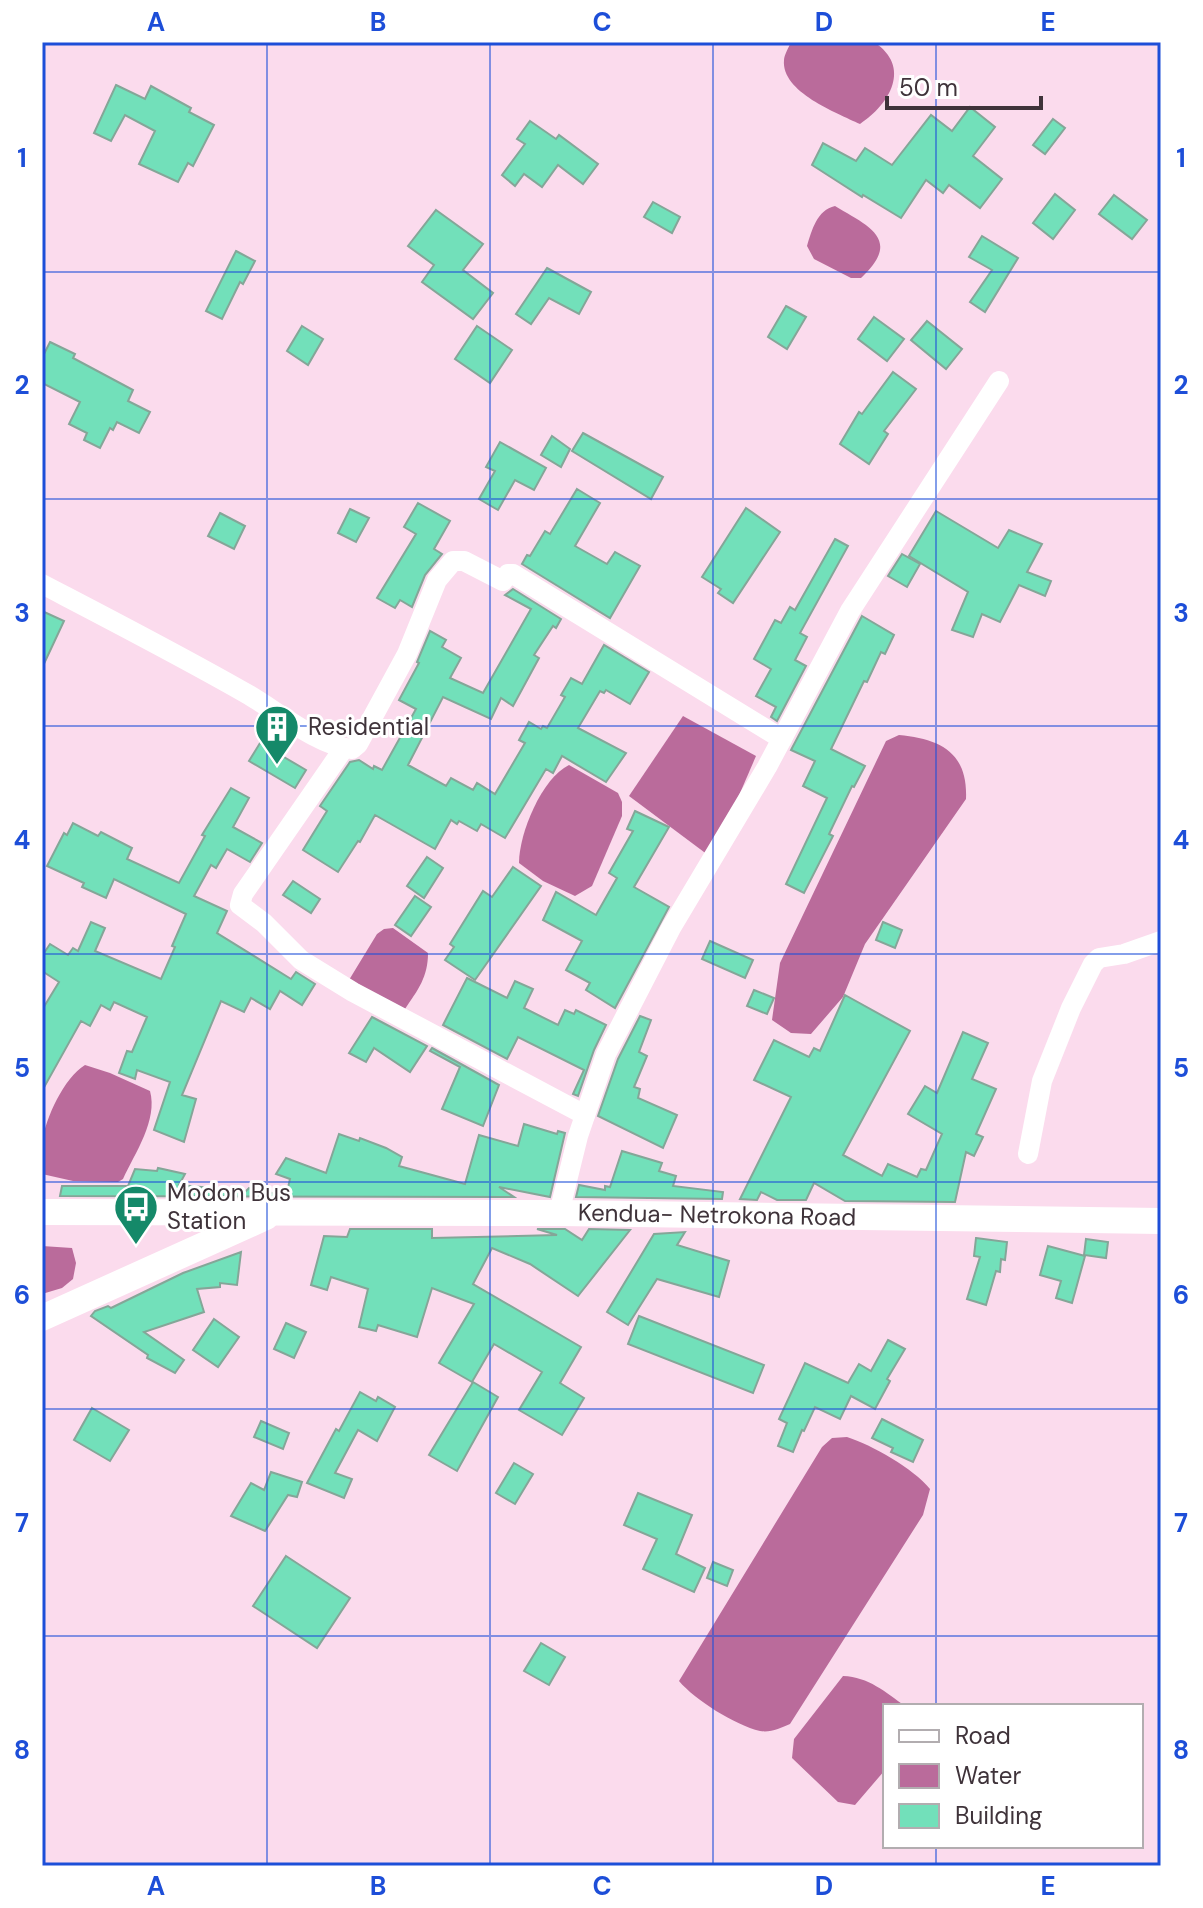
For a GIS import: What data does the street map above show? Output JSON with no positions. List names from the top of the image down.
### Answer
{
  "streets": {
    "main road": ["Kendua- Netrokona Road"]
  },
  "places": {
    "building": ["Residential"],
    "bus stop": ["Modon Bus Station"]
  },
  "legend": ["Road", "Water", "Building"],
  "scale_bar": "50 m",
  "grid": {
    "columns": [
      "A",
      "B",
      "C",
      "D",
      "E"
    ],
    "rows": [
      "1",
      "2",
      "3",
      "4",
      "5",
      "6",
      "7",
      "8"
    ]
  }
}
